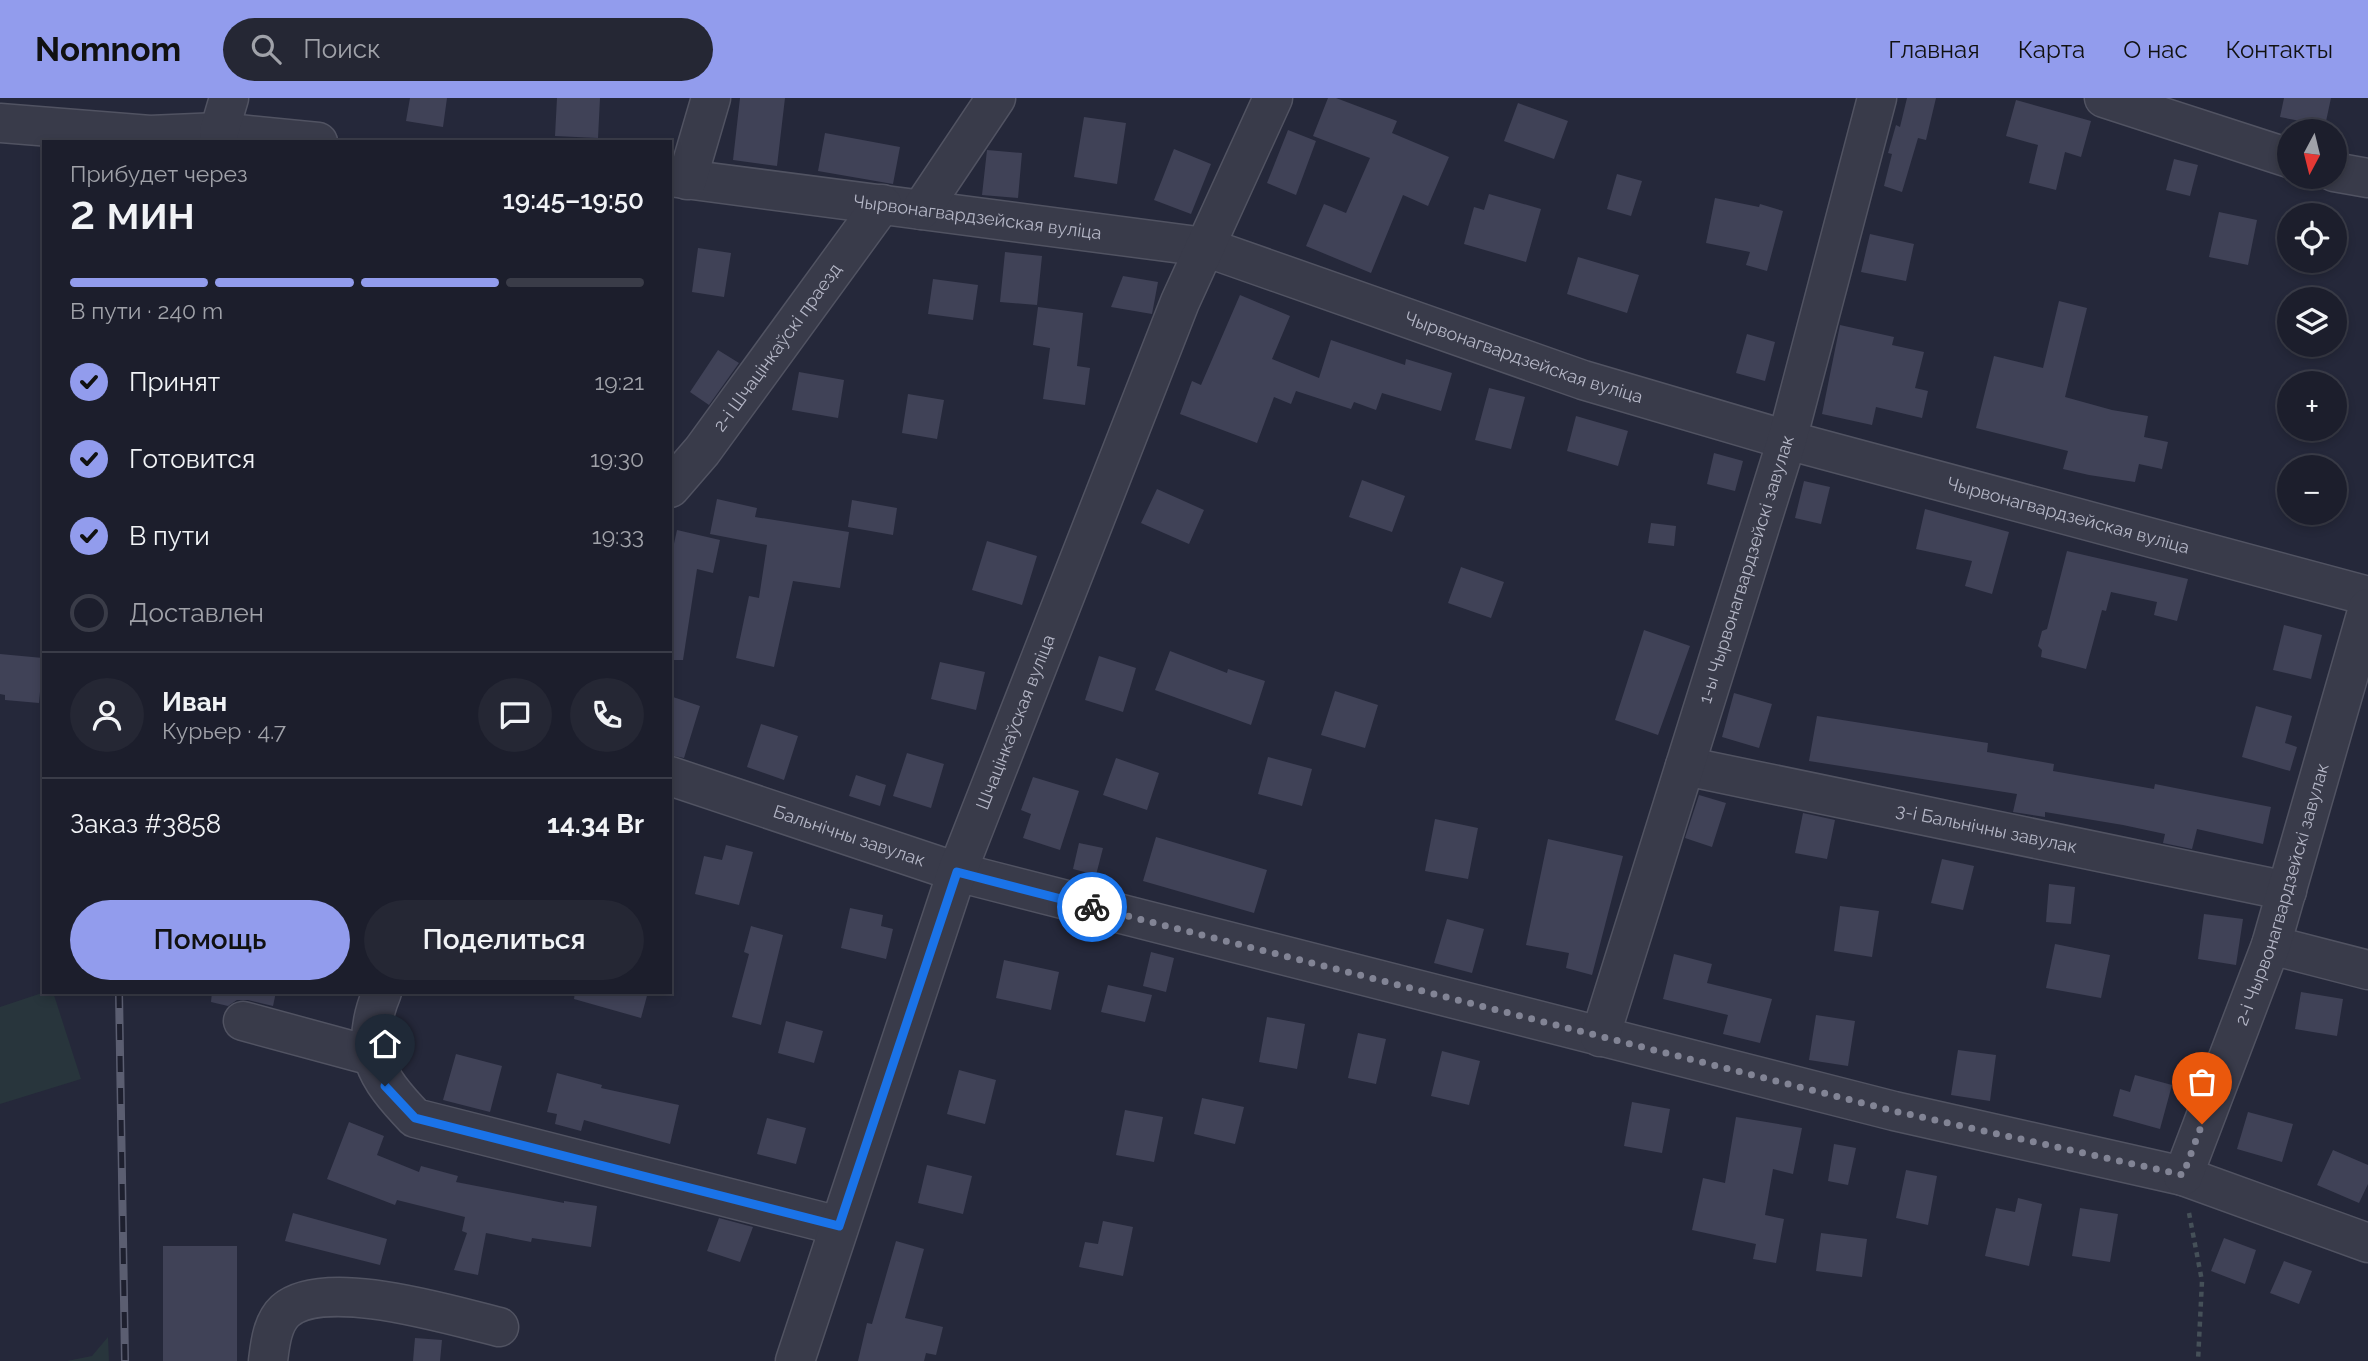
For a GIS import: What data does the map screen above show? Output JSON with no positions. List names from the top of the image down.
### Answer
{
  "streets": {
    "street": [
      "Чырвонагвардзейская вуліца",
      "2-і Шчацінкаўскі праезд",
      "1-ы Чырвонагвардзейскі завулак",
      "Шчацінкаўская вуліца",
      "3-і Бальнічны завулак",
      "Бальнічны завулак",
      "2-і Чырвонагвардзейскі завулак"
    ]
  },
  "crossings": [
    ["Чырвонагвардзейская вуліца", "2-і Шчацінкаўскі праезд"],
    ["Чырвонагвардзейская вуліца", "1-ы Чырвонагвардзейскі завулак"],
    ["Чырвонагвардзейская вуліца", "Шчацінкаўская вуліца"],
    ["1-ы Чырвонагвардзейскі завулак", "3-і Бальнічны завулак"],
    ["1-ы Чырвонагвардзейскі завулак", "Бальнічны завулак"],
    ["Шчацінкаўская вуліца", "Бальнічны завулак"],
    ["3-і Бальнічны завулак", "2-і Чырвонагвардзейскі завулак"],
    ["Бальнічны завулак", "2-і Чырвонагвардзейскі завулак"]
  ],
  "north": "bottom",
  "page": {
    "header": "Nomnom",
    "search": "Поиск",
    "nav": [
      "Главная",
      "Карта",
      "О нас",
      "Контакты"
    ],
    "map_buttons": ["+", "−"],
    "heading": ["2 мин", "Прибудет через", "19:45–19:50"],
    "panel": [
      "Иван",
      "Курьер · 4.7",
      "Заказ #3858",
      "14.34 Br"
    ],
    "bar": "В пути · 240 m",
    "list": [
      ["Принят", "19:21"],
      ["Готовится", "19:30"],
      ["В пути", "19:33"],
      "Доставлен"
    ],
    "buttons": ["Помощь", "Поделиться"]
  }
}
